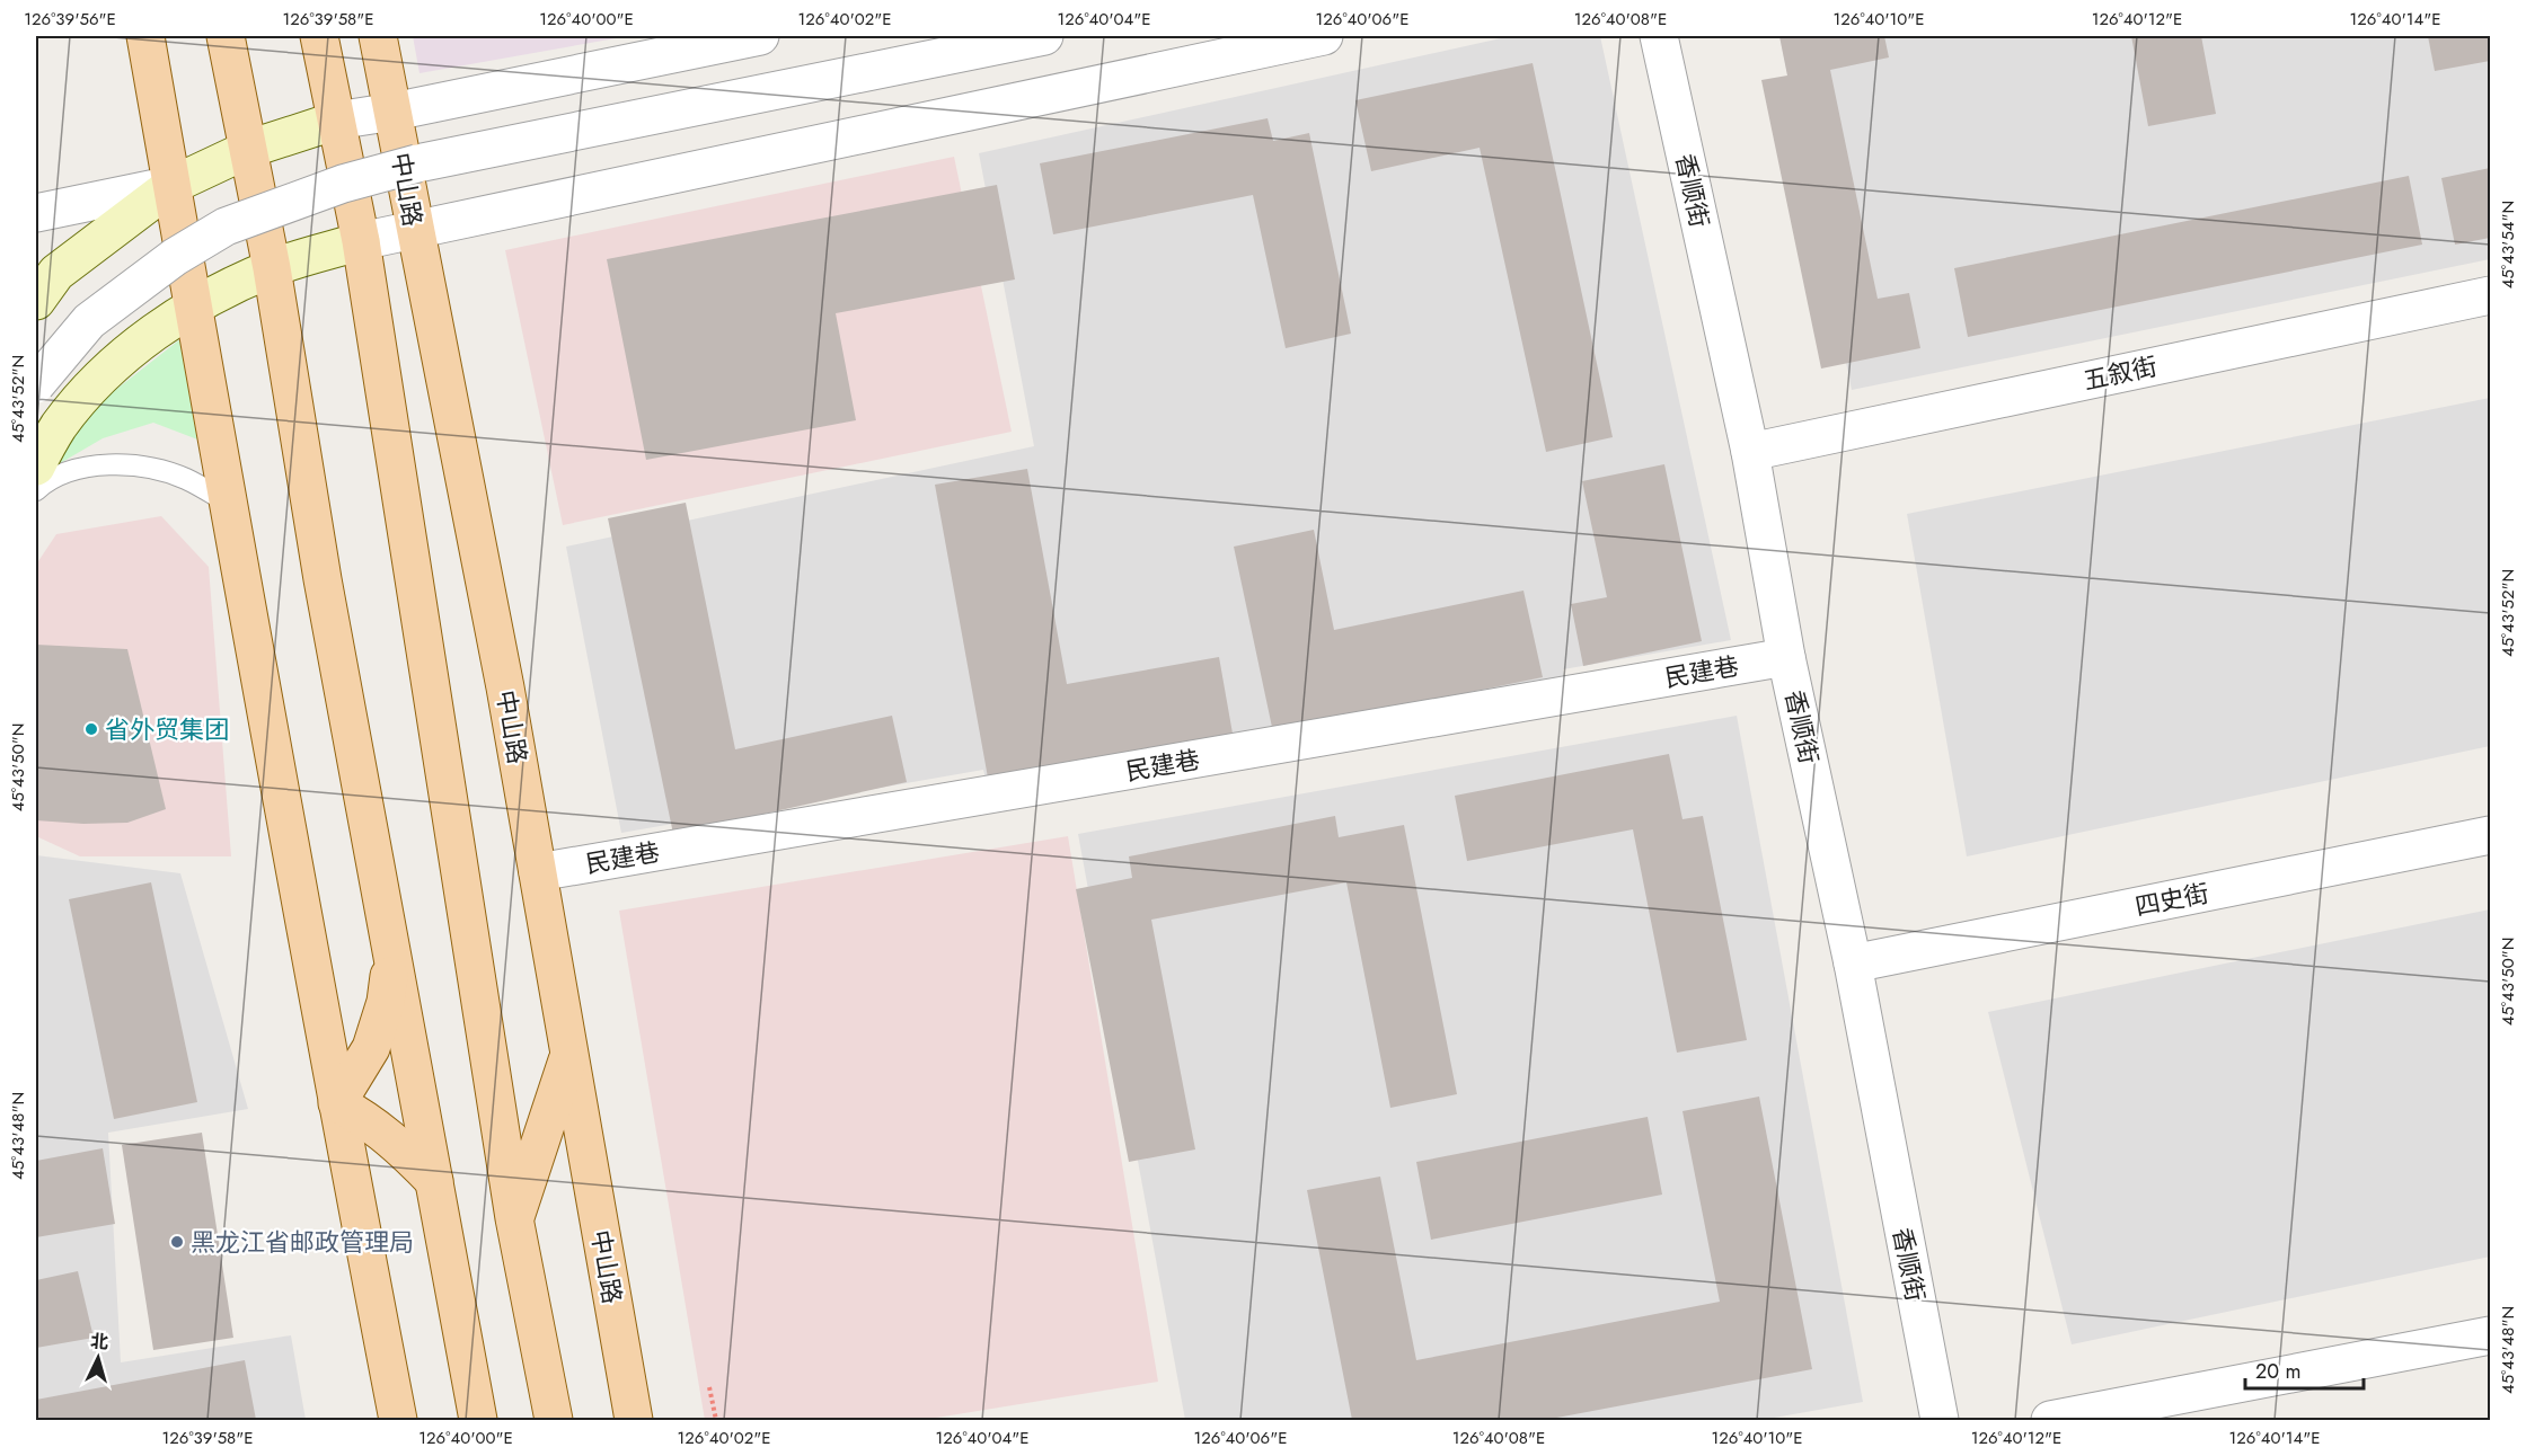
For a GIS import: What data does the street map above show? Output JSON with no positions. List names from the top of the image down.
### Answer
{
  "streets": {
    "main road": ["中山路"],
    "street": [
      "香顺街",
      "五叙街",
      "民建巷",
      "四史街"
    ]
  },
  "crossings": [
    ["中山路", "民建巷"],
    ["香顺街", "五叙街"],
    ["香顺街", "民建巷"],
    ["香顺街", "四史街"]
  ],
  "places": ["省外贸集团", "黑龙江省邮政管理局"],
  "scale_bar": "20 m",
  "north": "top",
  "coordinates": [
    "126°39'56\"E",
    "126°39'58\"E",
    "126°40'00\"E",
    "126°40'02\"E",
    "126°40'04\"E",
    "126°40'06\"E",
    "126°40'08\"E",
    "126°40'10\"E",
    "126°40'12\"E",
    "126°40'14\"E",
    "45°43'54\"N",
    "45°43'52\"N",
    "45°43'50\"N",
    "45°43'48\"N"
  ]
}
